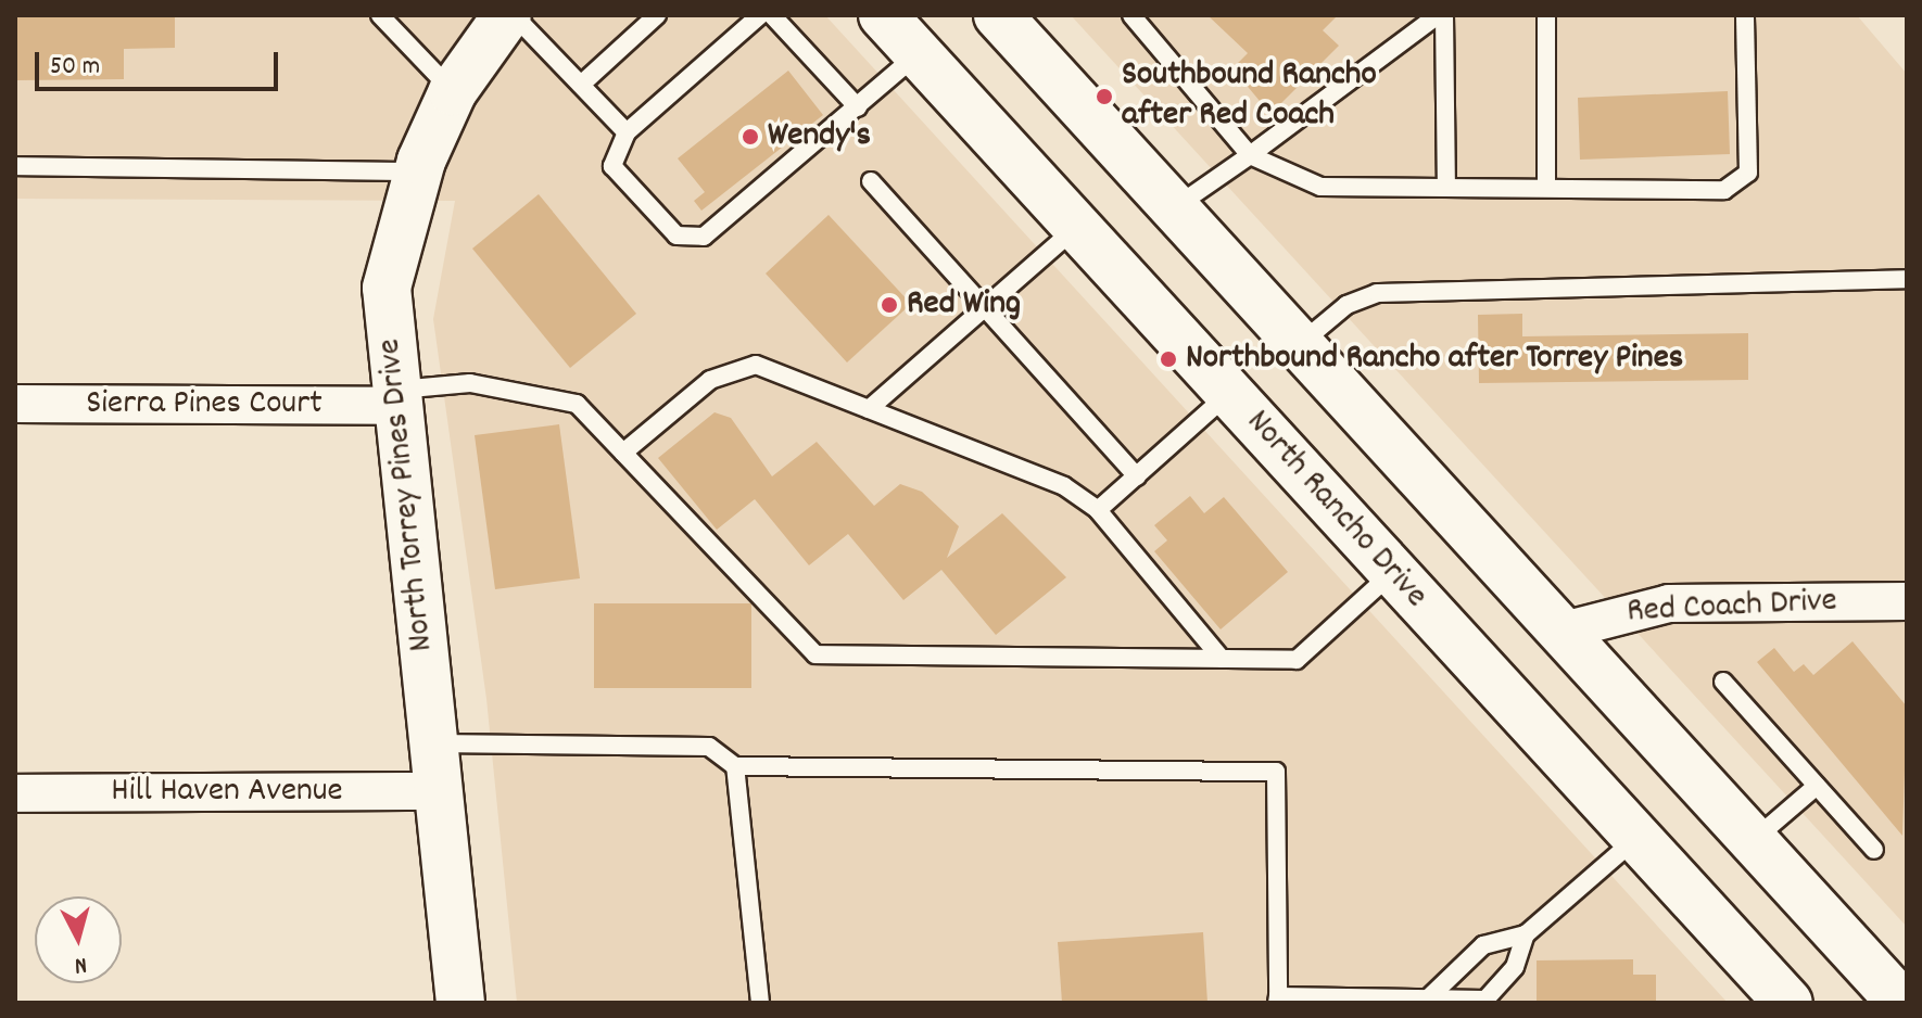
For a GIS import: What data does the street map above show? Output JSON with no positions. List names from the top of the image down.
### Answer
{
  "streets": {
    "main road": ["North Torrey Pines Drive", "North Rancho Drive"],
    "street": ["Sierra Pines Court", "Red Coach Drive", "Hill Haven Avenue"]
  },
  "crossings": [
    ["Sierra Pines Court", "North Torrey Pines Drive"],
    ["North Torrey Pines Drive", "Hill Haven Avenue"]
  ],
  "places": [
    "Southbound Rancho after Red Coach",
    "Wendy's",
    "Red Wing",
    "Northbound Rancho after Torrey Pines"
  ],
  "scale_bar": "50 m",
  "north": "bottom"
}
